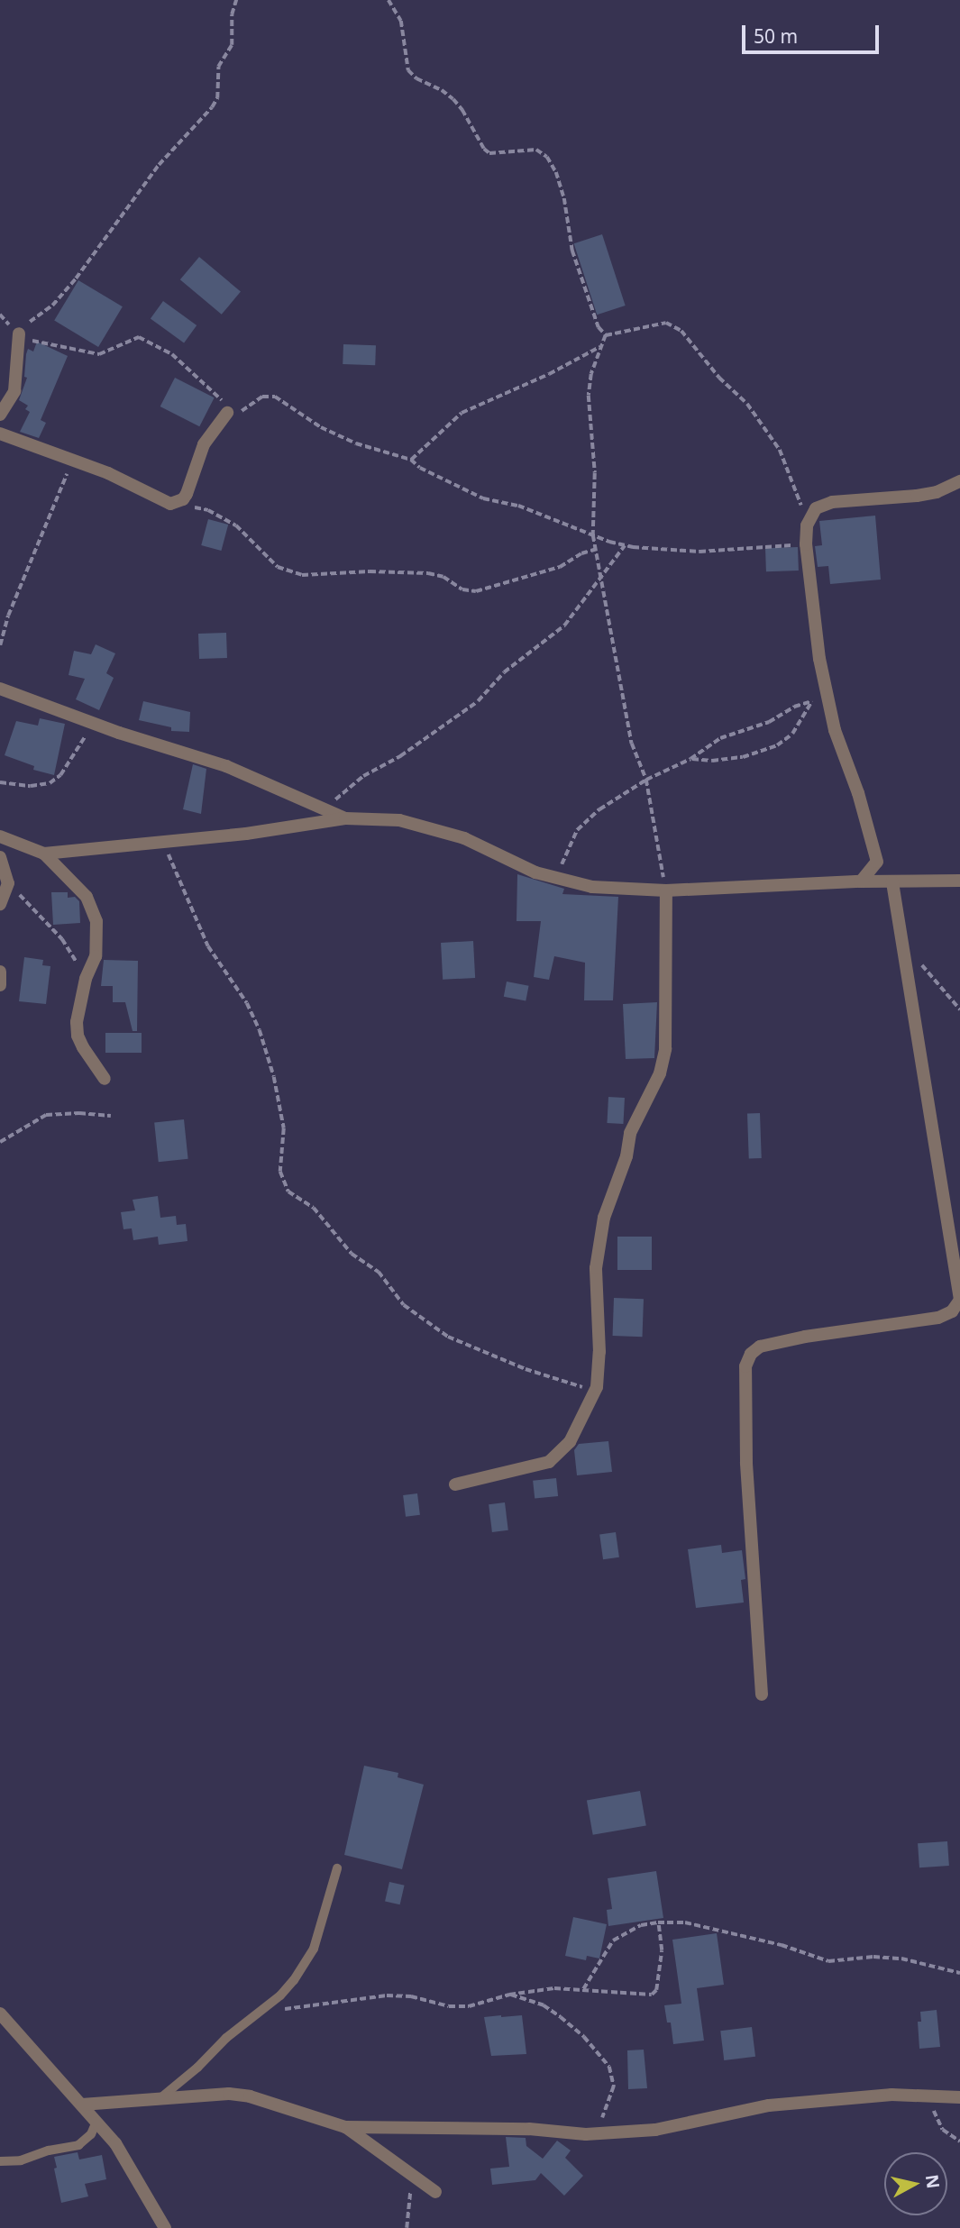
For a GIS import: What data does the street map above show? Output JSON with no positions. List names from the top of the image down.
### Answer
{
  "scale_bar": "50 m",
  "north": "right"
}
